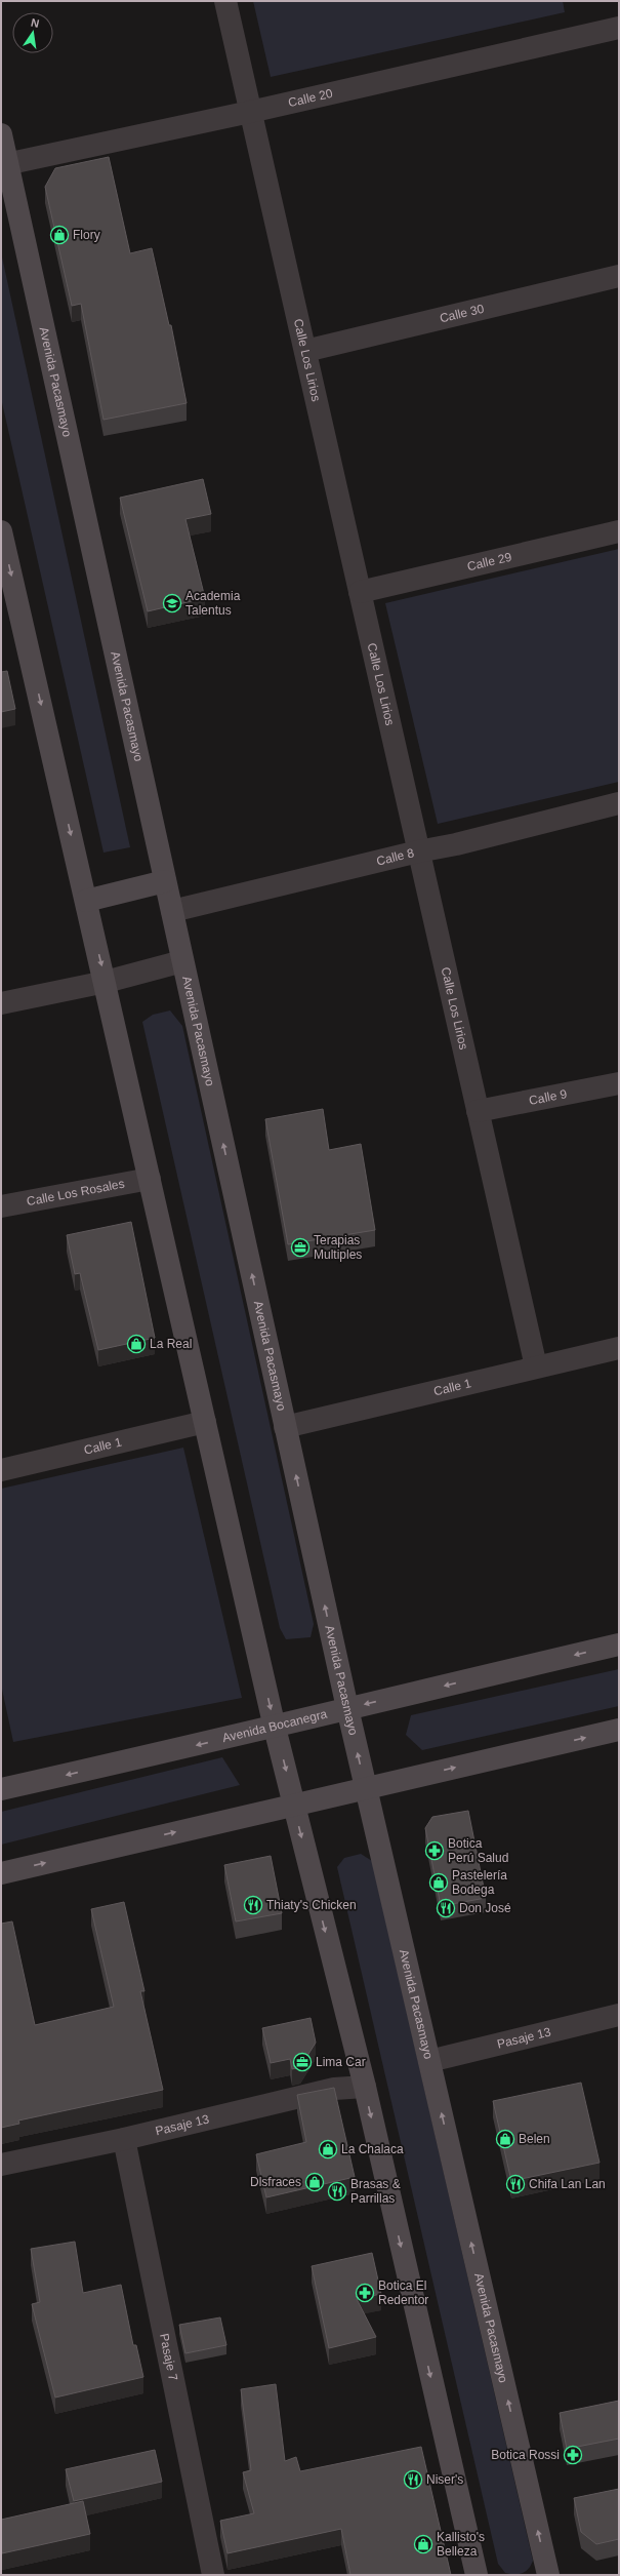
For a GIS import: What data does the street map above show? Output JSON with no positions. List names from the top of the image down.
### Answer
{
  "streets": {
    "main road": ["Avenida Pacasmayo", "Avenida Bocanegra"],
    "street": [
      "Calle 20",
      "Calle 30",
      "Calle Los Lirios",
      "Calle 29",
      "Calle 8",
      "Calle 9",
      "Calle Los Rosales",
      "Calle 1",
      "Pasaje 13",
      "Pasaje 7"
    ]
  },
  "crossings": [
    ["Calle 20", "Calle Los Lirios"],
    ["Calle 20", "Avenida Pacasmayo"],
    ["Calle 30", "Calle Los Lirios"],
    ["Calle Los Lirios", "Calle 29"],
    ["Calle Los Lirios", "Calle 8"],
    ["Calle Los Lirios", "Calle 9"],
    ["Calle Los Lirios", "Calle 1"],
    ["Avenida Pacasmayo", "Calle 8"],
    ["Avenida Pacasmayo", "Calle 1"],
    ["Avenida Pacasmayo", "Avenida Bocanegra"],
    ["Avenida Pacasmayo", "Pasaje 13"],
    ["Pasaje 13", "Pasaje 7"]
  ],
  "places": {
    "shop": [
      "Flory",
      "La Real",
      "Pastelería Bodega",
      "Belen",
      "La Chalaca",
      "Dlsfraces",
      "Kallisto's Belleza"
    ],
    "school or university": ["Academia Talentus"],
    "office": ["Terapias Multiples", "Lima Car"],
    "pharmacy": ["Botica Perú Salud", "Botica El Redentor", "Botica Rossi"],
    "restaurant": [
      "Thiaty's Chicken",
      "Don José",
      "Chifa Lan Lan",
      "Brasas & Parrillas",
      "Niser's"
    ]
  },
  "north": "top"
}
